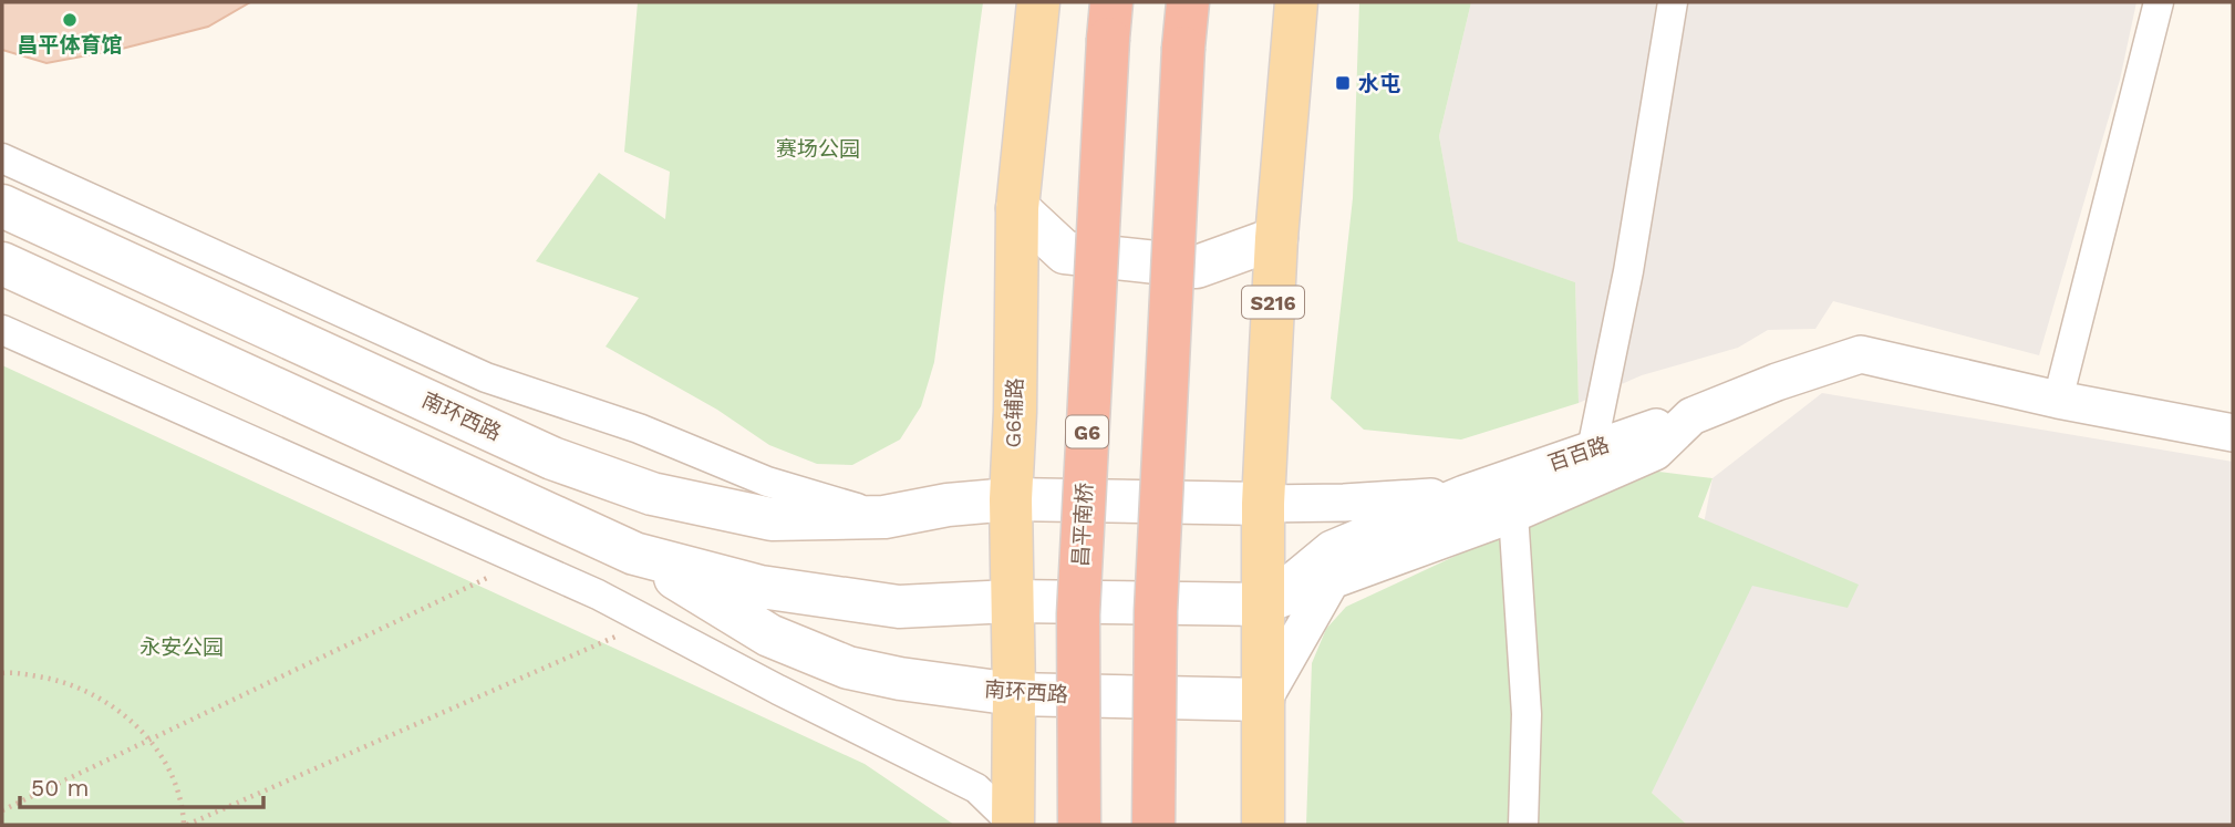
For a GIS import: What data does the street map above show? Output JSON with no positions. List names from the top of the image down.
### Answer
{
  "streets": {
    "highway": ["G6", "昌平南桥"],
    "main road": ["S216", "G6辅路", "南环西路"],
    "street": ["百百路"]
  },
  "crossings": [
    ["S216", "南环西路"],
    ["S216", "百百路"],
    ["G6辅路", "南环西路"],
    ["南环西路", "百百路"]
  ],
  "parks": ["赛场公园", "永安公园"],
  "places": {
    "other": ["昌平体育馆"],
    "transit": ["水屯"]
  },
  "scale_bar": "50 m"
}
